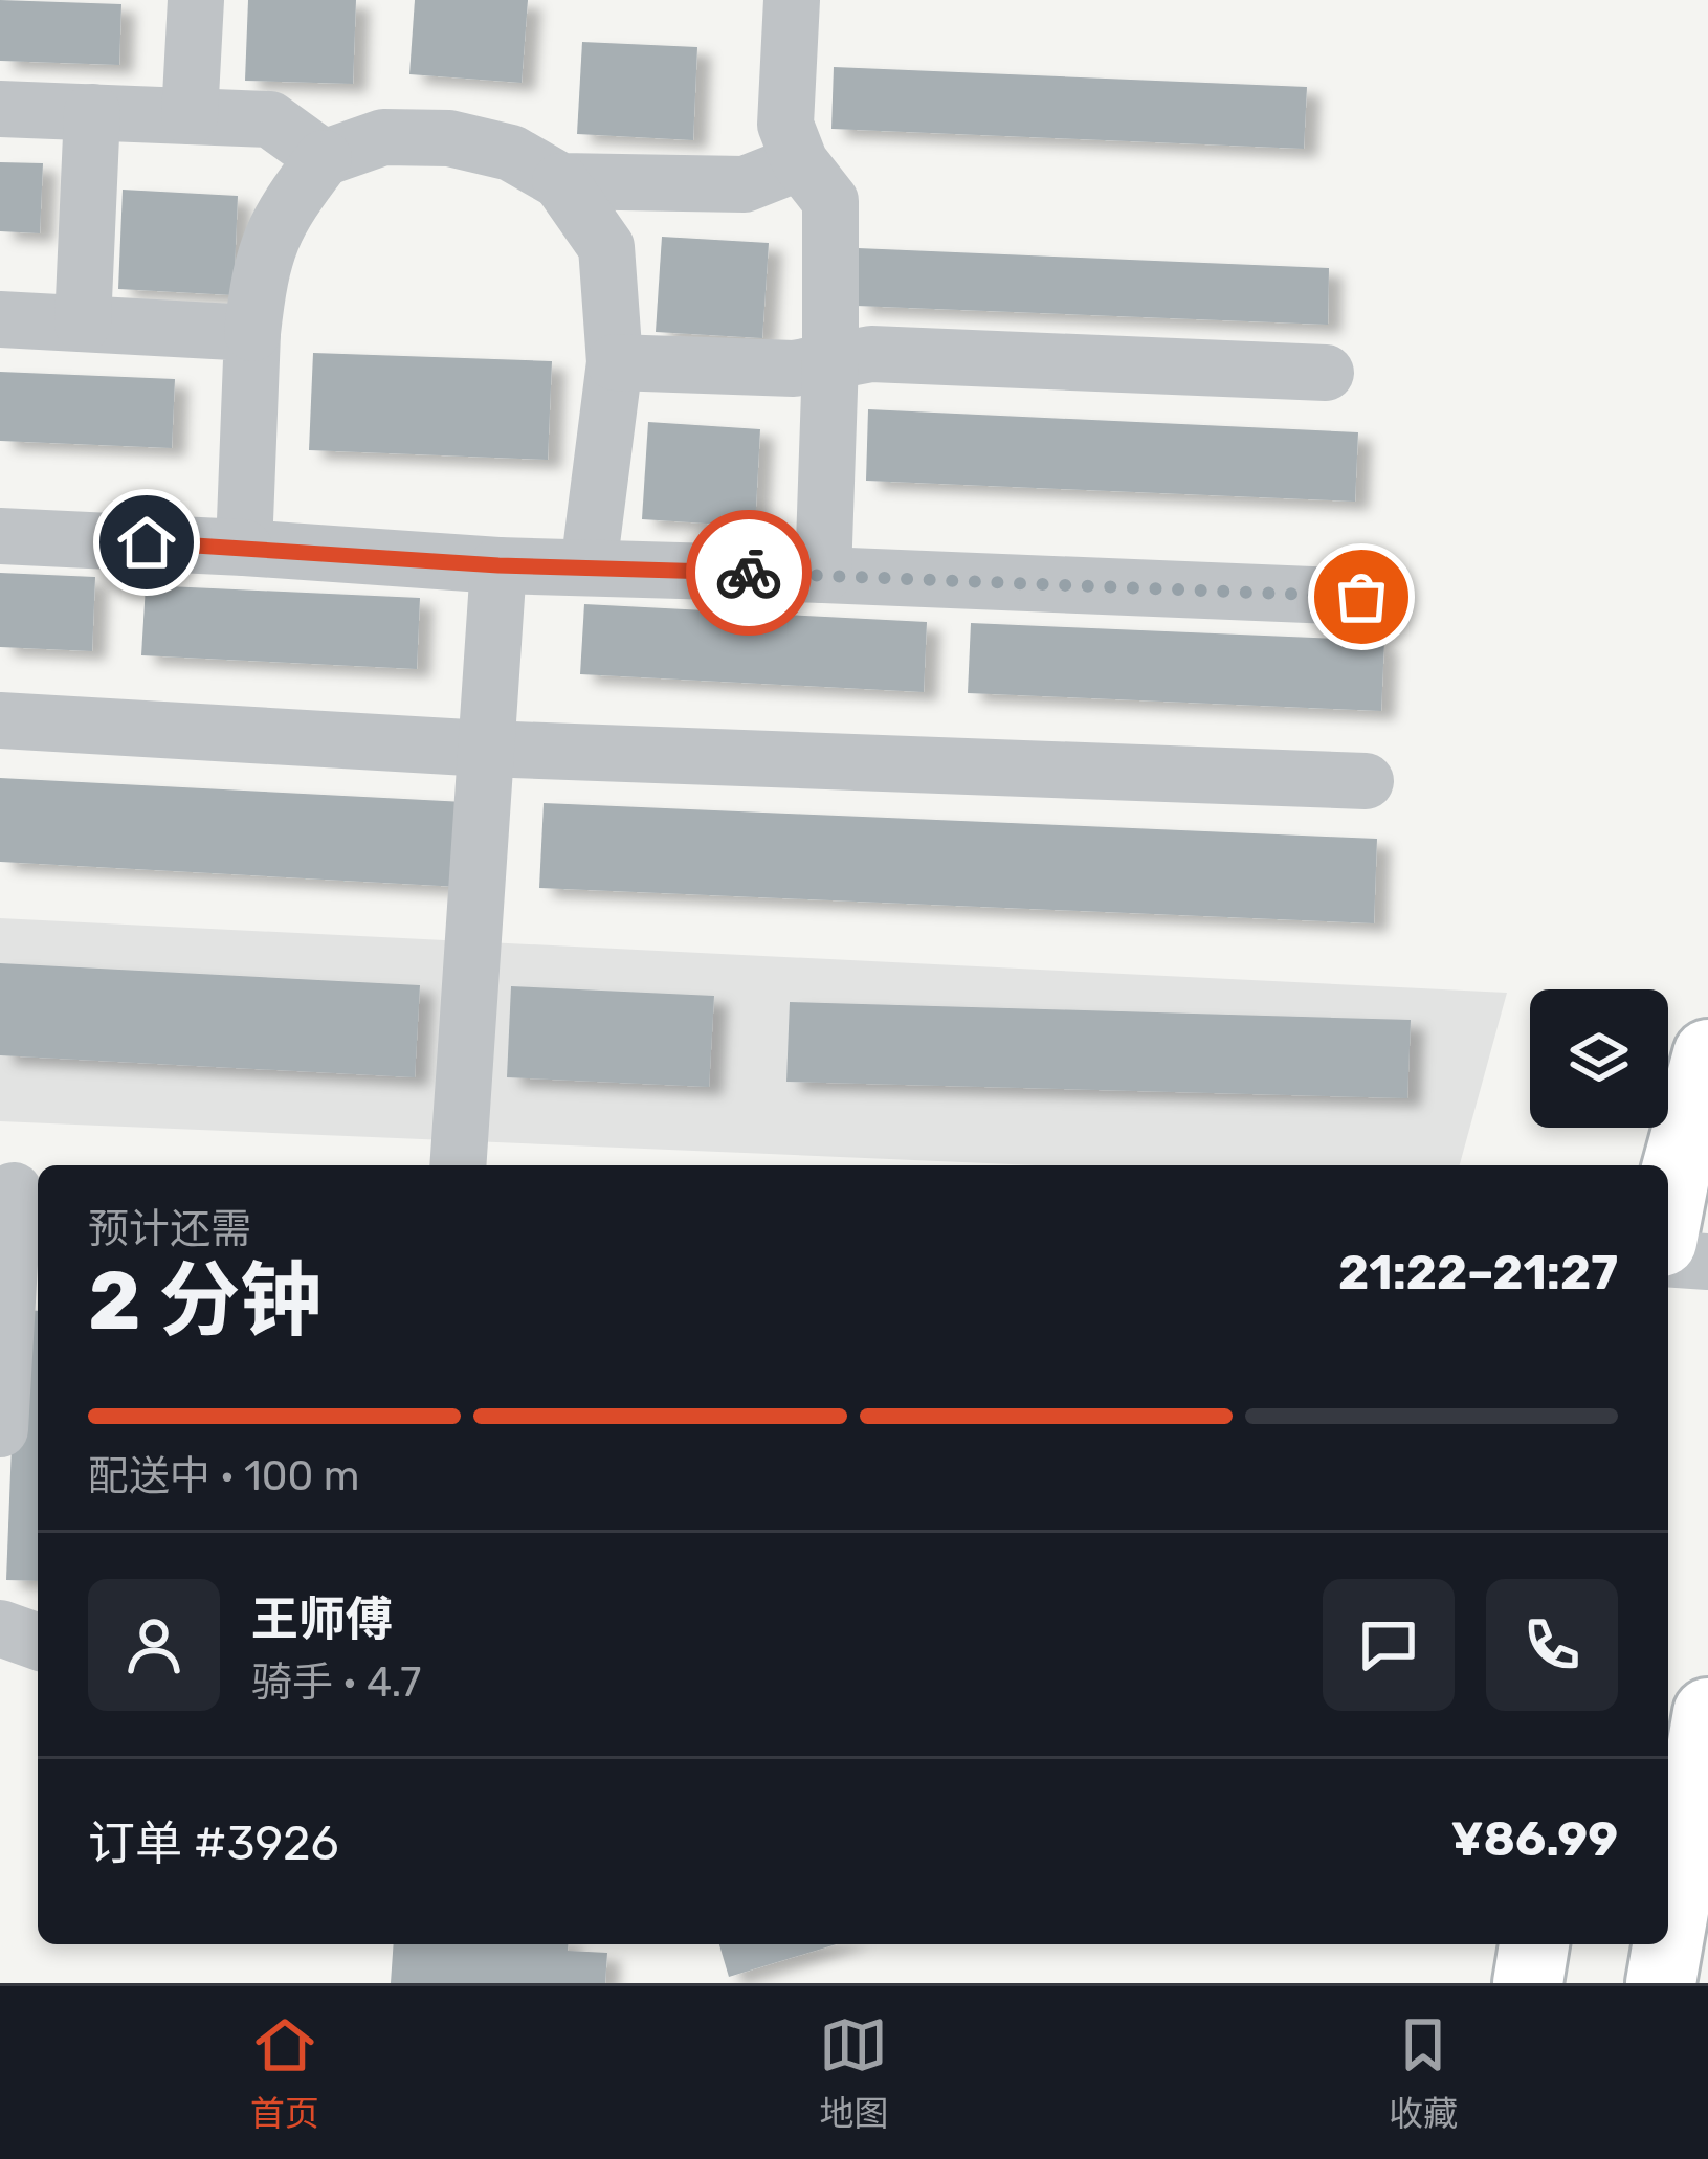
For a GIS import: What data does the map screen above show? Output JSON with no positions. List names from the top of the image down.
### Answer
{
  "page": {
    "heading": ["2 分钟", "预计还需", "21:22–21:27"],
    "panel": [
      "王师傅",
      "骑手 · 4.7",
      "订单 #3926",
      "¥86.99"
    ],
    "bar": "配送中 · 100 m",
    "tabs": ["首页", "地图", "收藏"]
  }
}
